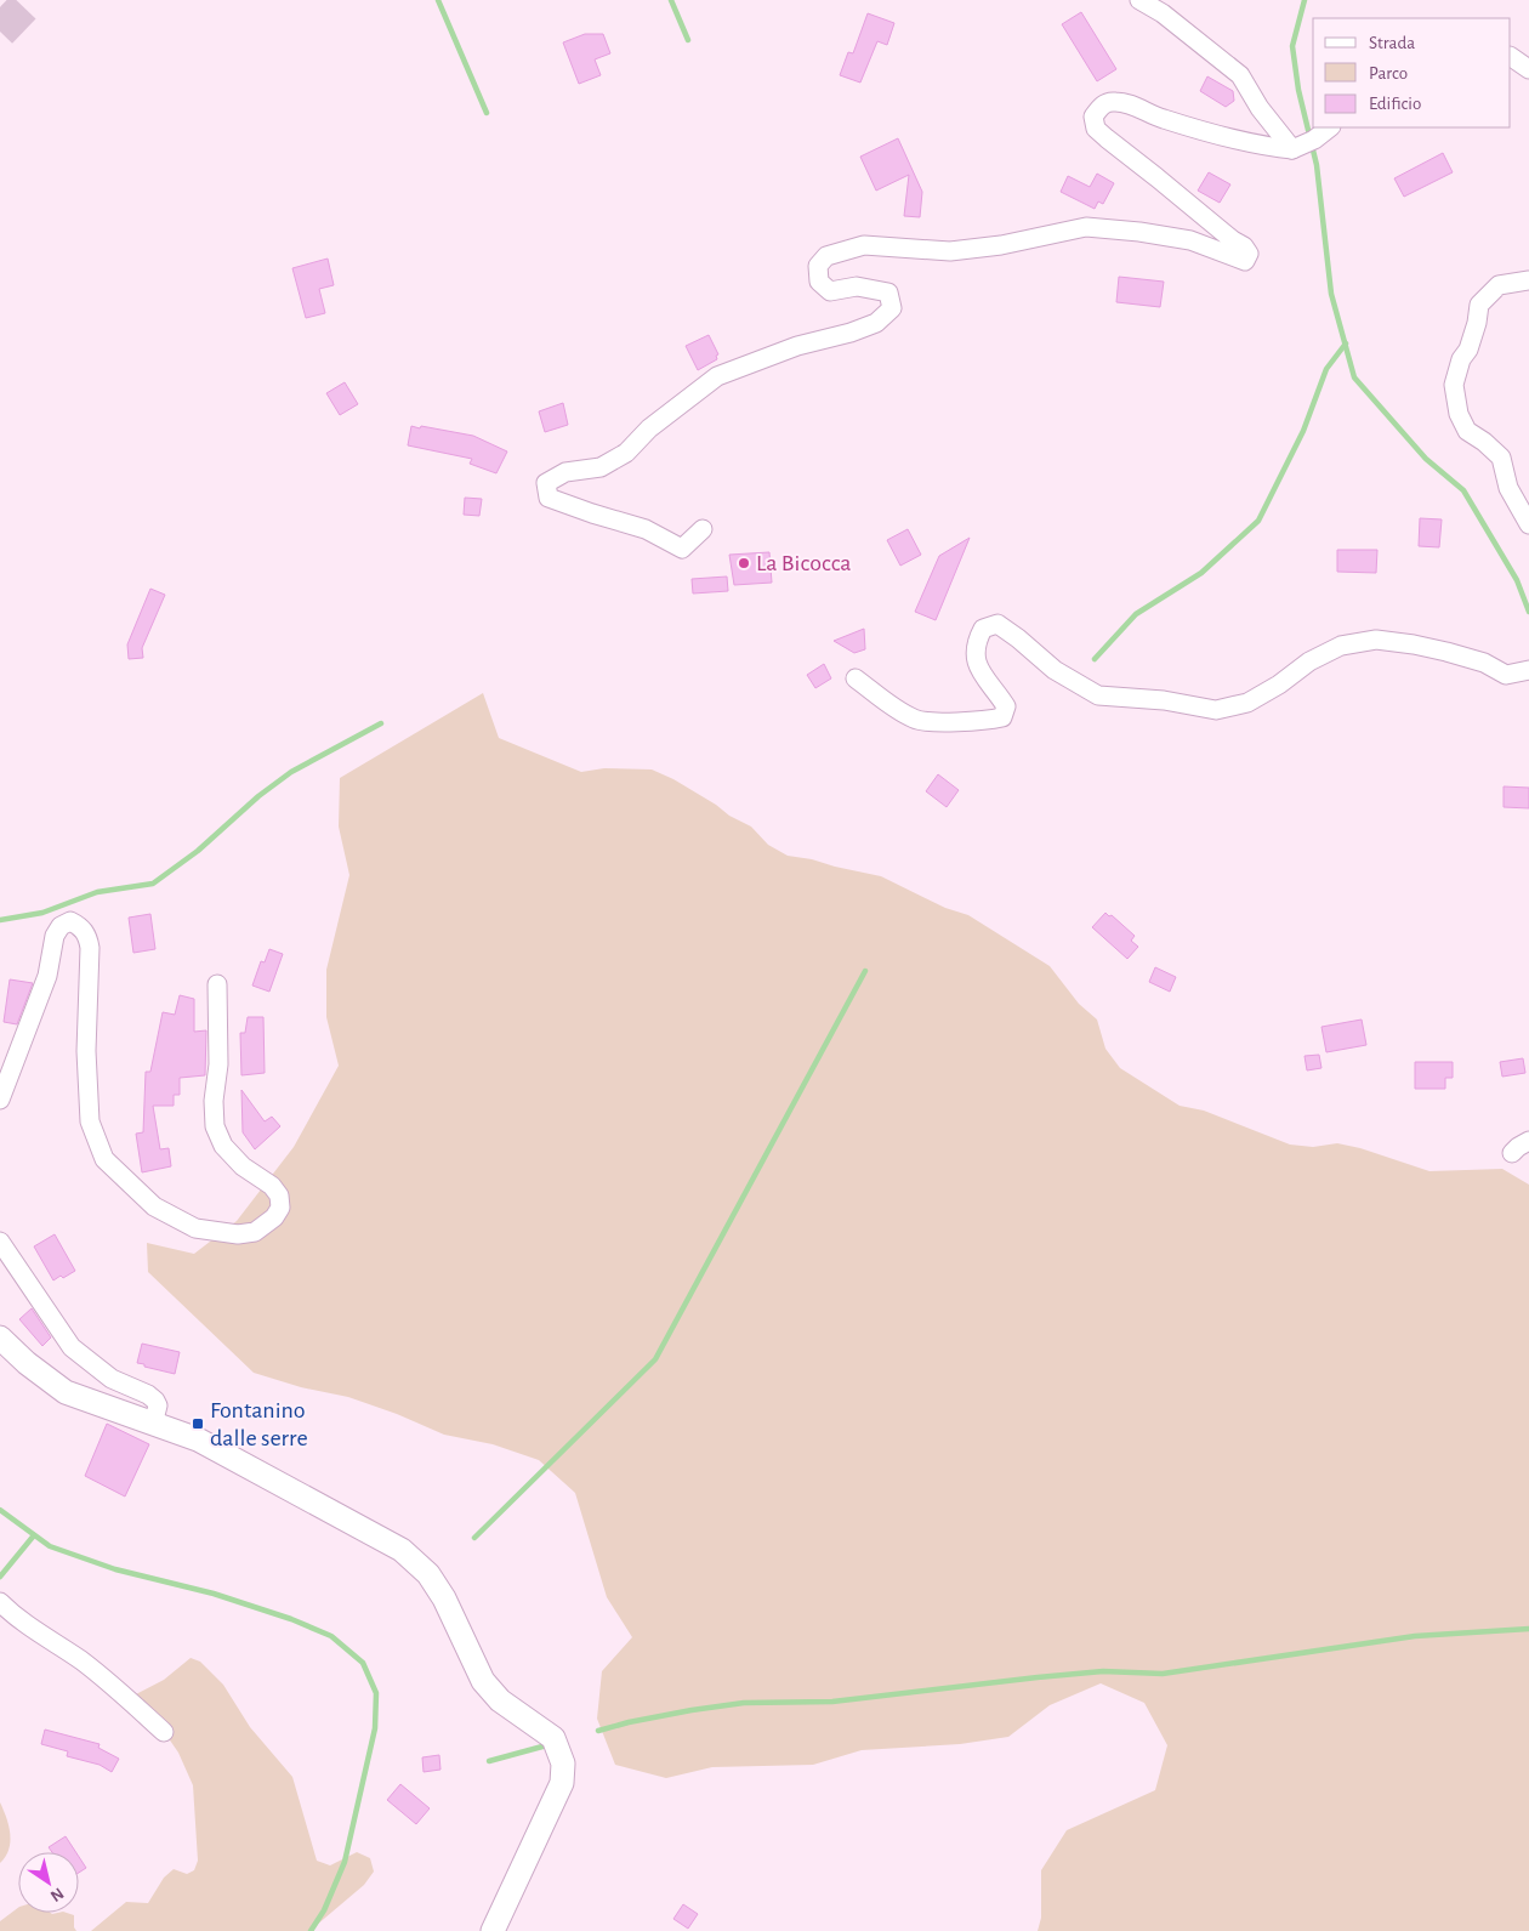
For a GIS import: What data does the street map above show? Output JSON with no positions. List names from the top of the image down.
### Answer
{
  "places": {
    "other": ["La Bicocca"],
    "transit": ["Fontanino dalle serre"]
  },
  "legend": ["Strada", "Parco", "Edificio"],
  "north": "bottom right"
}
